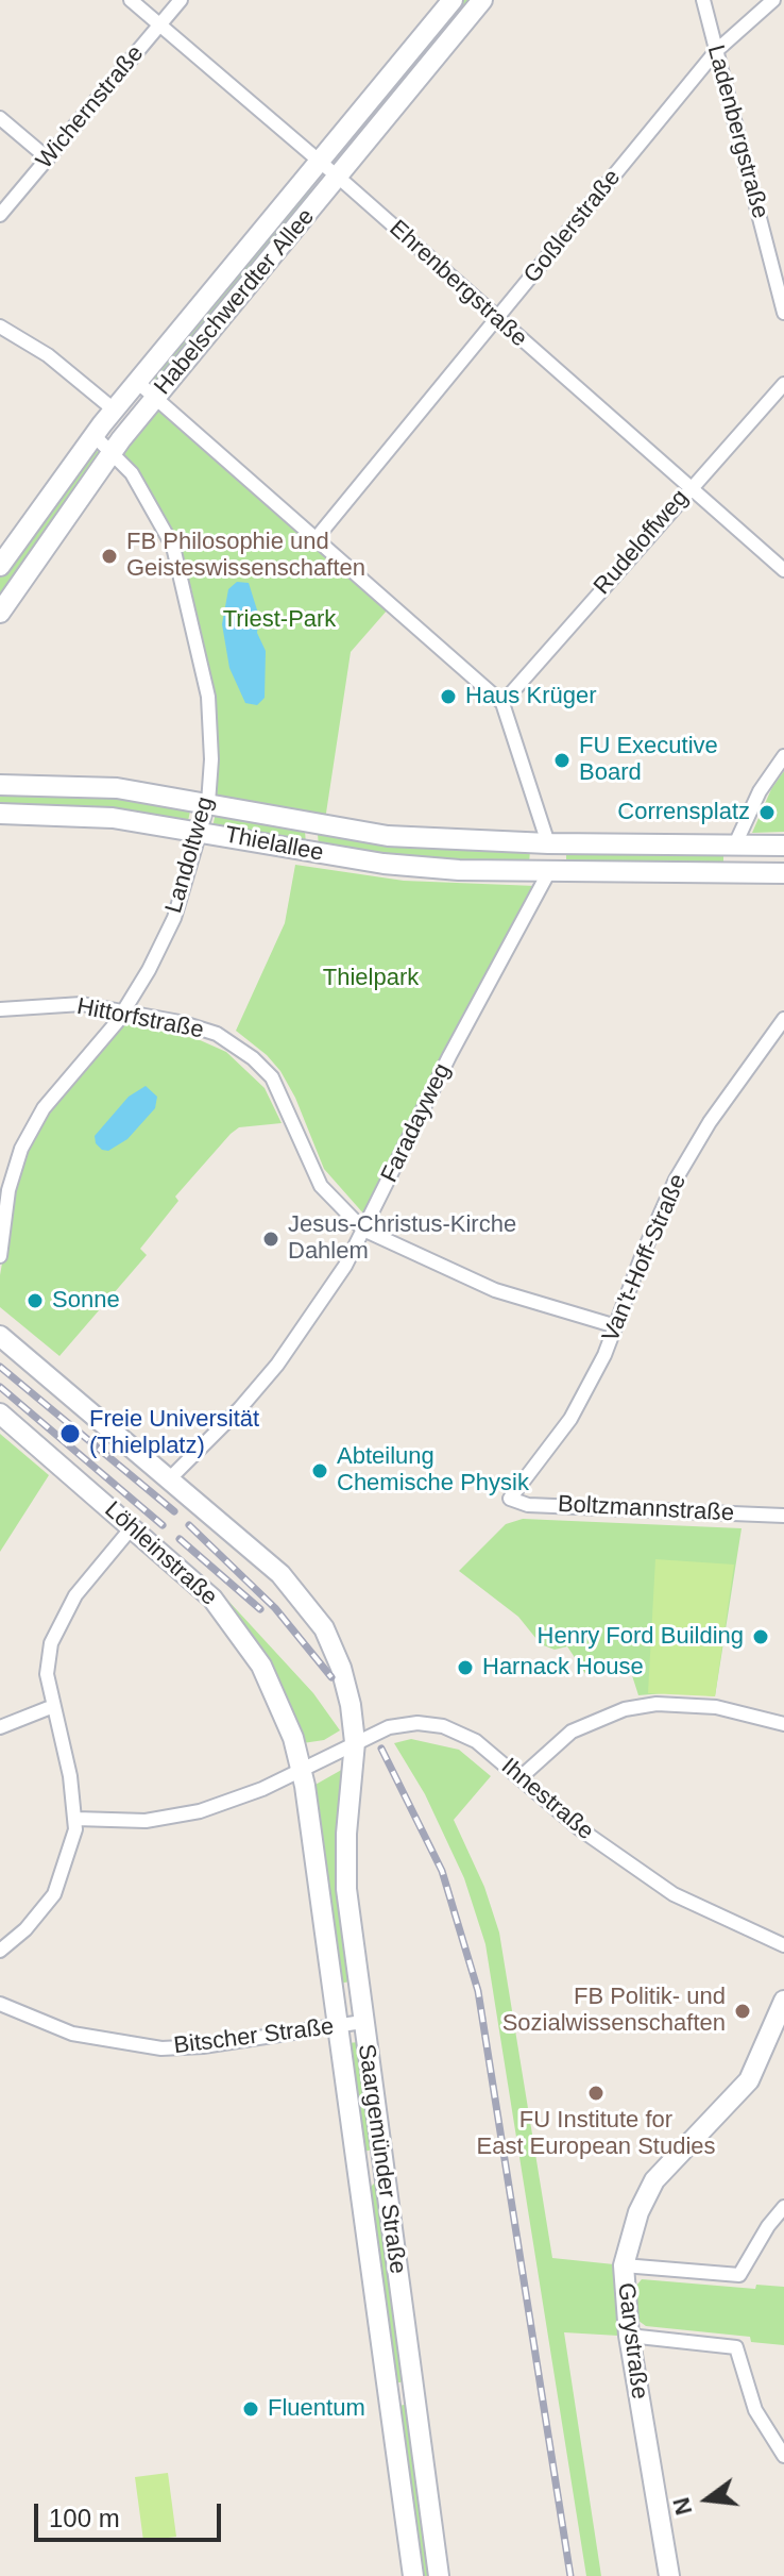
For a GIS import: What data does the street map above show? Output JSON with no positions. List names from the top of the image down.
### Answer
{
  "streets": {
    "main road": [
      "Habelschwerdter Allee",
      "Thielallee",
      "Löhleinstraße",
      "Saargemünder Straße",
      "Garystraße"
    ],
    "street": [
      "Wichernstraße",
      "Ladenbergstraße",
      "Goßlerstraße",
      "Ehrenbergstraße",
      "Rudeloffweg",
      "Landoltweg",
      "Hittorfstraße",
      "Faradayweg",
      "Van't-Hoff-Straße",
      "Boltzmannstraße",
      "Ihnestraße",
      "Bitscher Straße"
    ]
  },
  "crossings": [
    ["Wichernstraße", "Ehrenbergstraße"],
    ["Ladenbergstraße", "Goßlerstraße"],
    ["Goßlerstraße", "Ehrenbergstraße"],
    ["Ehrenbergstraße", "Habelschwerdter Allee"],
    ["Ehrenbergstraße", "Rudeloffweg"],
    ["Habelschwerdter Allee", "Landoltweg"],
    ["Thielallee", "Landoltweg"],
    ["Thielallee", "Faradayweg"],
    ["Landoltweg", "Hittorfstraße"],
    ["Hittorfstraße", "Faradayweg"],
    ["Hittorfstraße", "Van't-Hoff-Straße"],
    ["Faradayweg", "Saargemünder Straße"],
    ["Van't-Hoff-Straße", "Boltzmannstraße"],
    ["Löhleinstraße", "Ihnestraße"],
    ["Löhleinstraße", "Saargemünder Straße"],
    ["Ihnestraße", "Saargemünder Straße"],
    ["Bitscher Straße", "Saargemünder Straße"]
  ],
  "parks": ["Triest-Park", "Thielpark"],
  "places": [
    "FB Philosophie und Geisteswissenschaften",
    "Haus Krüger",
    "FU Executive Board",
    "Corrensplatz",
    "Jesus-Christus-Kirche Dahlem",
    "Sonne",
    "Freie Universität (Thielplatz)",
    "Abteilung Chemische Physik",
    "Henry Ford Building",
    "Harnack House",
    "FB Politik- und Sozialwissenschaften",
    "FU Institute for East European Studies",
    "Fluentum"
  ],
  "scale_bar": "100 m",
  "north": "left"
}
